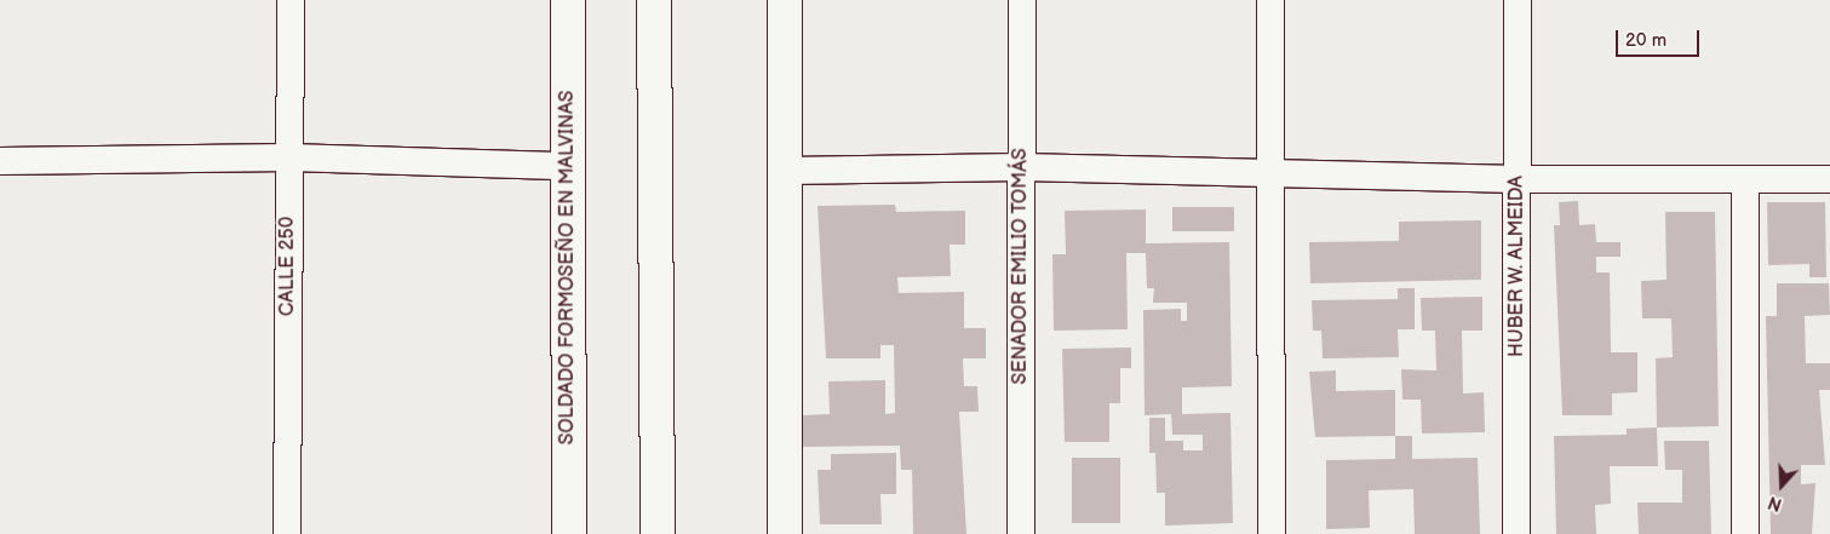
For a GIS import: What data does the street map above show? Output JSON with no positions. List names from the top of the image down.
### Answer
{
  "streets": {
    "main road": ["SOLDADO FORMOSEÑO EN MALVINAS"],
    "street": ["CALLE 250", "SENADOR EMILIO TOMÁS", "HUBER W. ALMEIDA"]
  },
  "scale_bar": "20 m",
  "north": "bottom"
}
